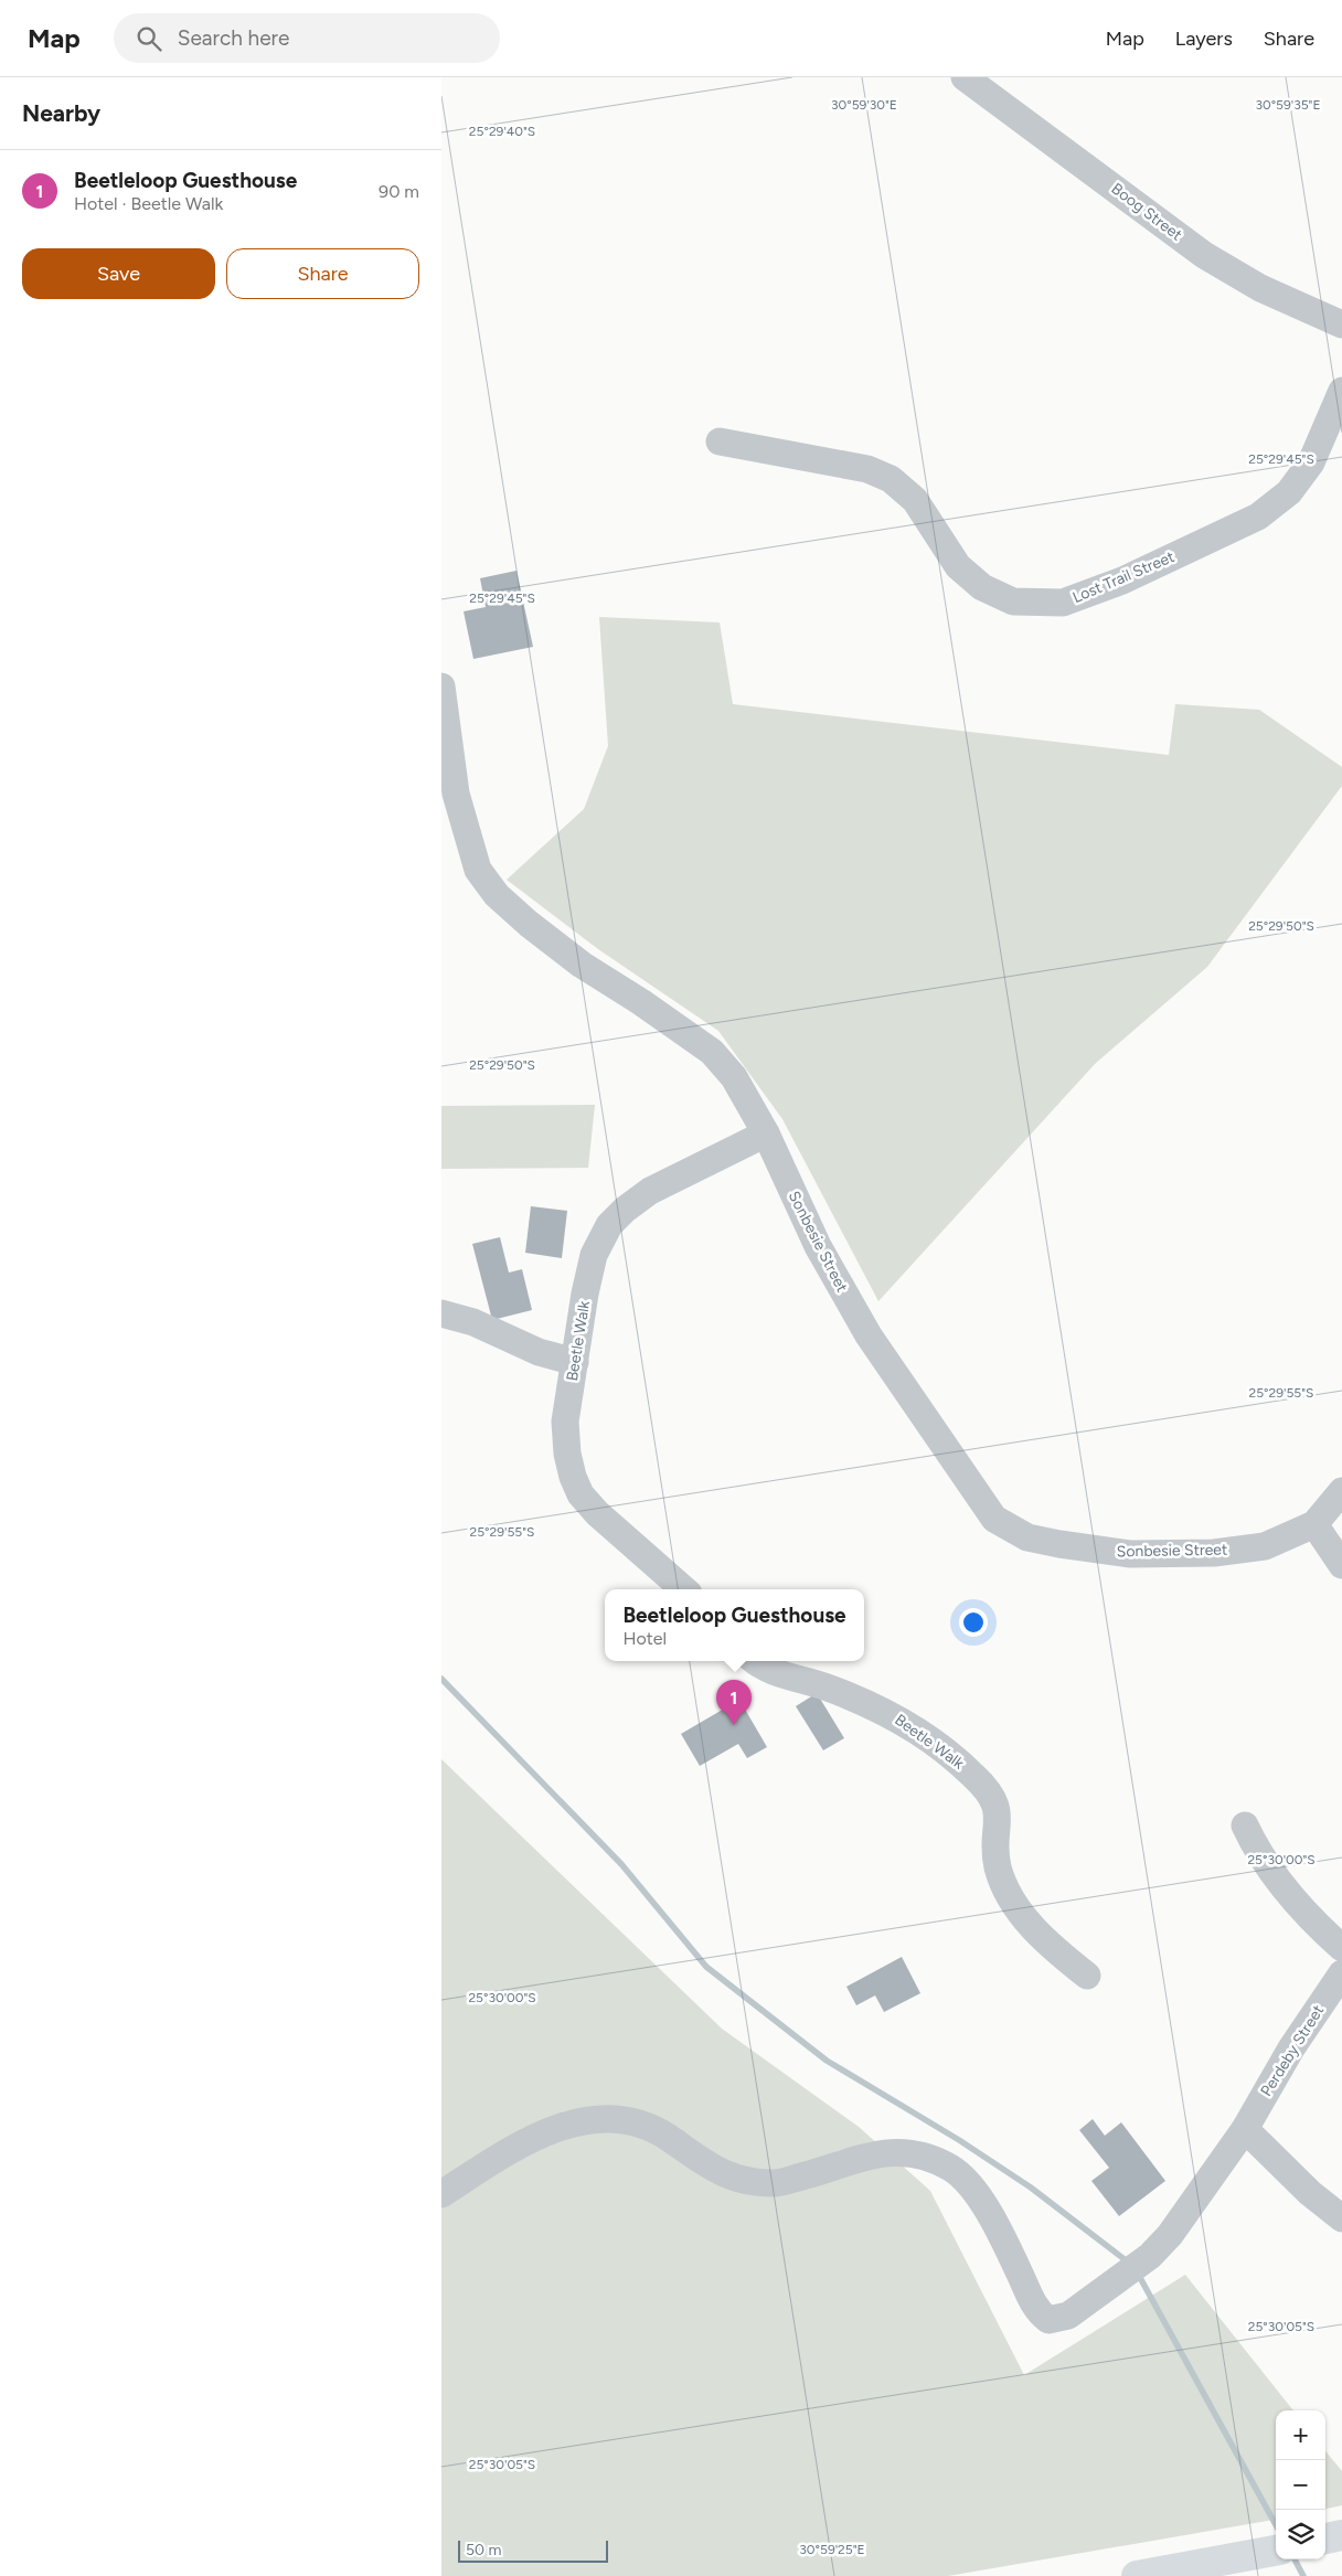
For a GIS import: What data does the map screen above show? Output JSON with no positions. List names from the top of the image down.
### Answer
{
  "streets": {
    "street": [
      "Boog Street",
      "Lost Trail Street",
      "Sonbesie Street",
      "Beetle Walk",
      "Perdeby Street"
    ]
  },
  "crossings": [
    ["Sonbesie Street", "Beetle Walk"]
  ],
  "scale_bar": "50 m",
  "page": {
    "header": "Map",
    "search": "Search here",
    "nav": ["Map", "Layers", "Share"],
    "heading": "Nearby",
    "list": [
      {
        "mark": "1",
        "name": "Beetleloop Guesthouse",
        "note": "Hotel · Beetle Walk",
        "value": "90 m"
      }
    ],
    "buttons": ["Save", "Share"],
    "popup": ["Beetleloop Guesthouse", "Hotel"],
    "pins": "1",
    "map_buttons": ["+", "−"],
    "scale": "50 m"
  },
  "coordinates": [
    "30°59'30\"E",
    "30°59'35\"E",
    "25°29'40\"S",
    "25°29'45\"S",
    "25°29'50\"S",
    "25°29'55\"S",
    "25°30'00\"S",
    "25°30'05\"S",
    "30°59'25\"E"
  ]
}
